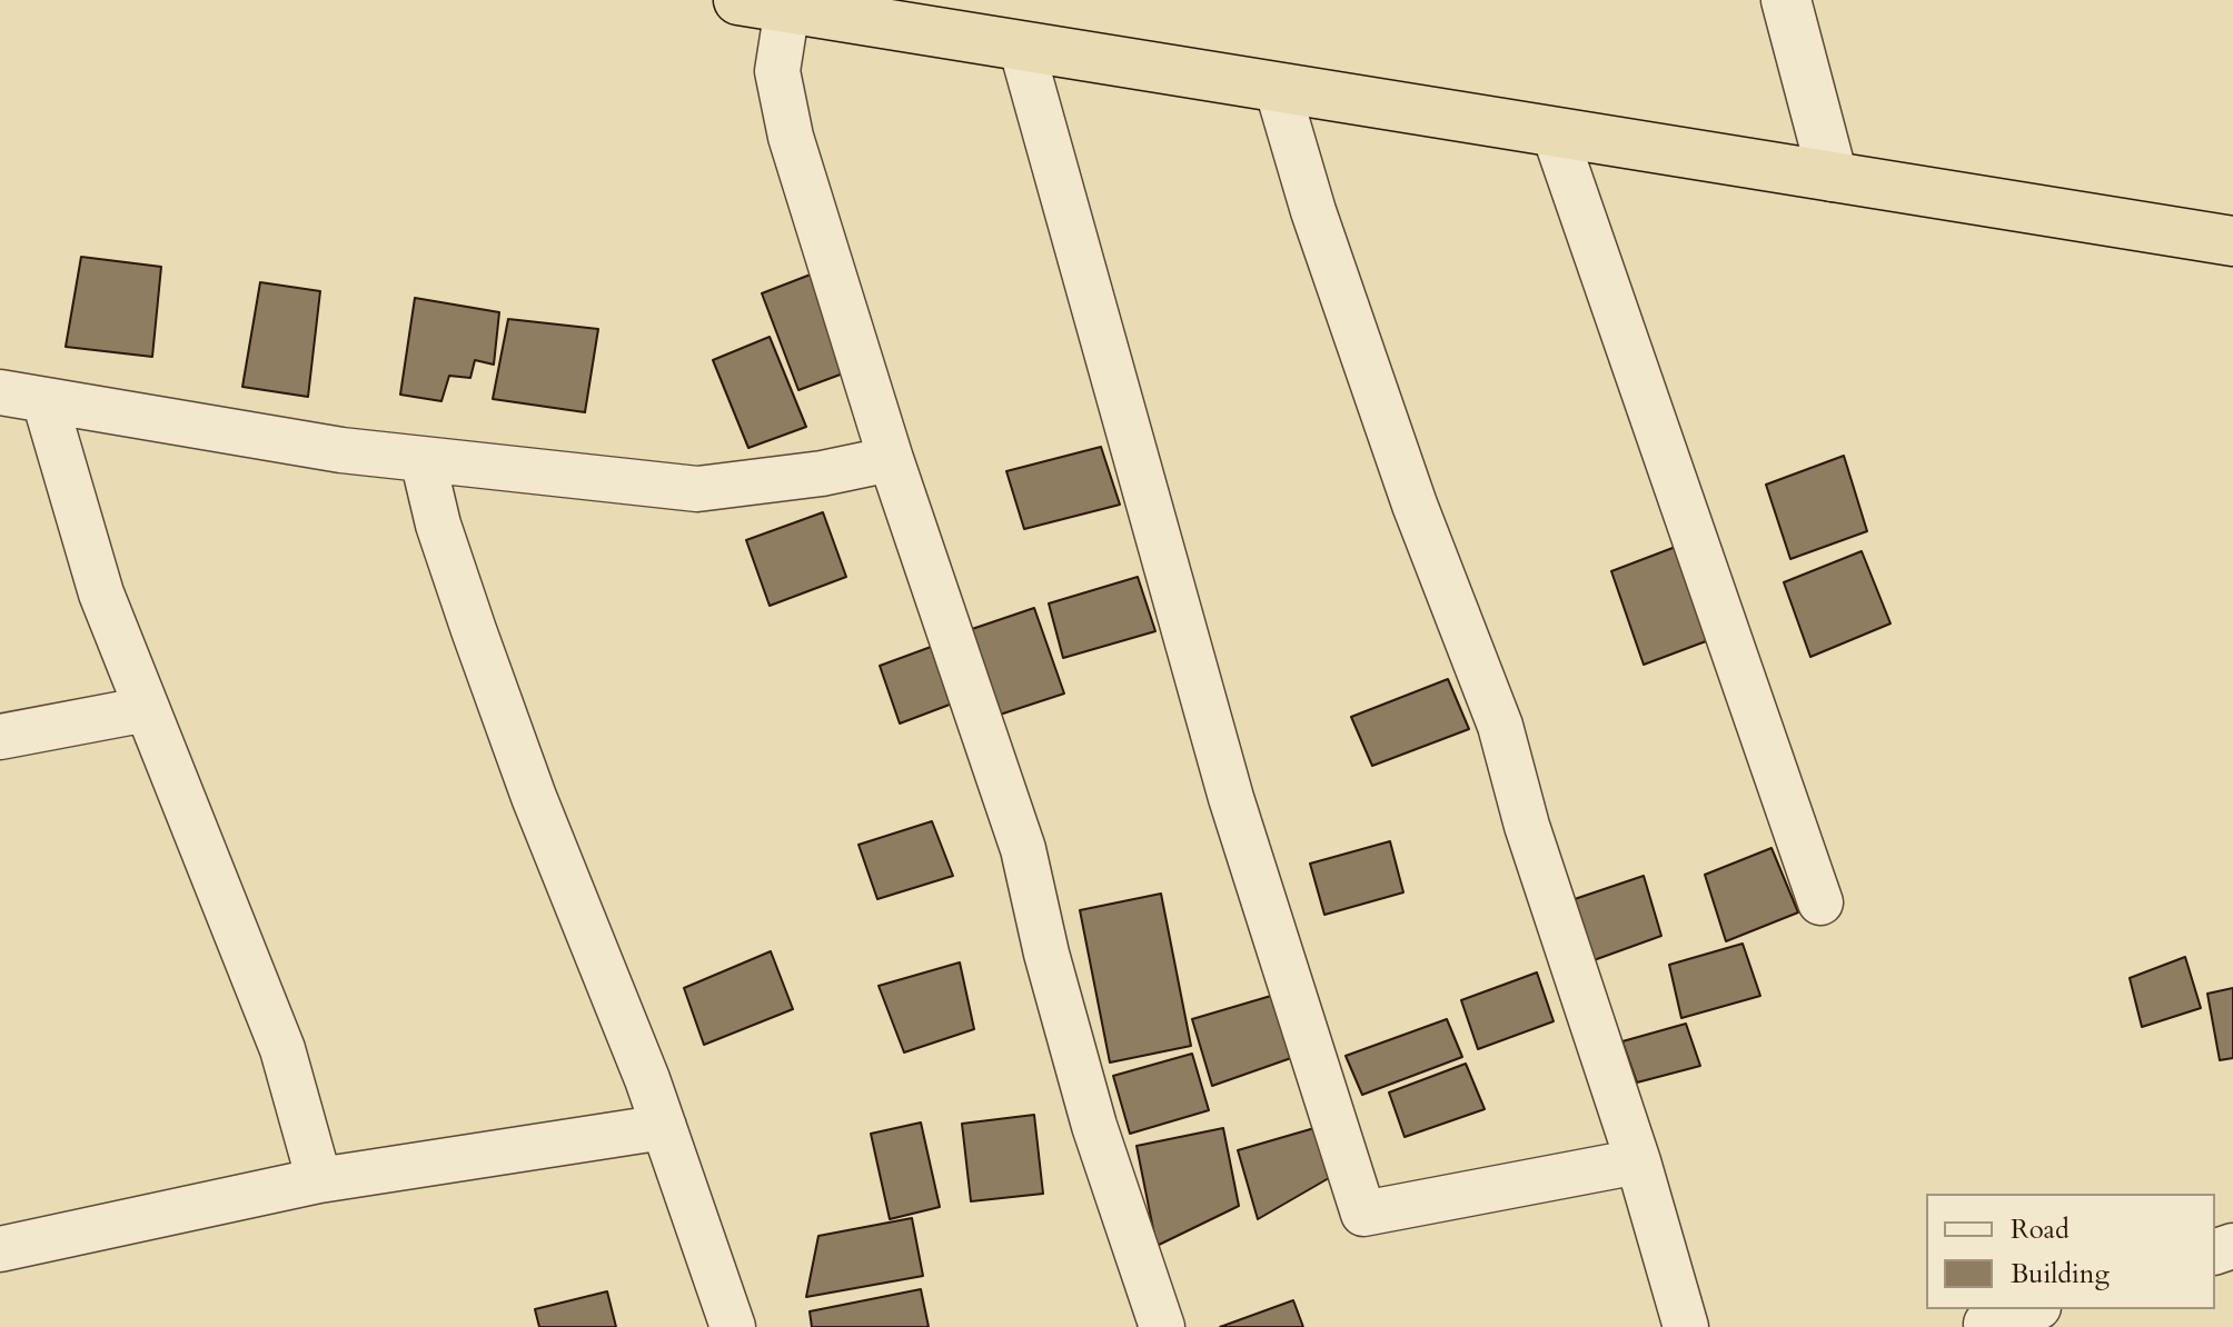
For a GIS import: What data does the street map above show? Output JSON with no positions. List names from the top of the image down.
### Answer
{
  "legend": ["Road", "Building"]
}
